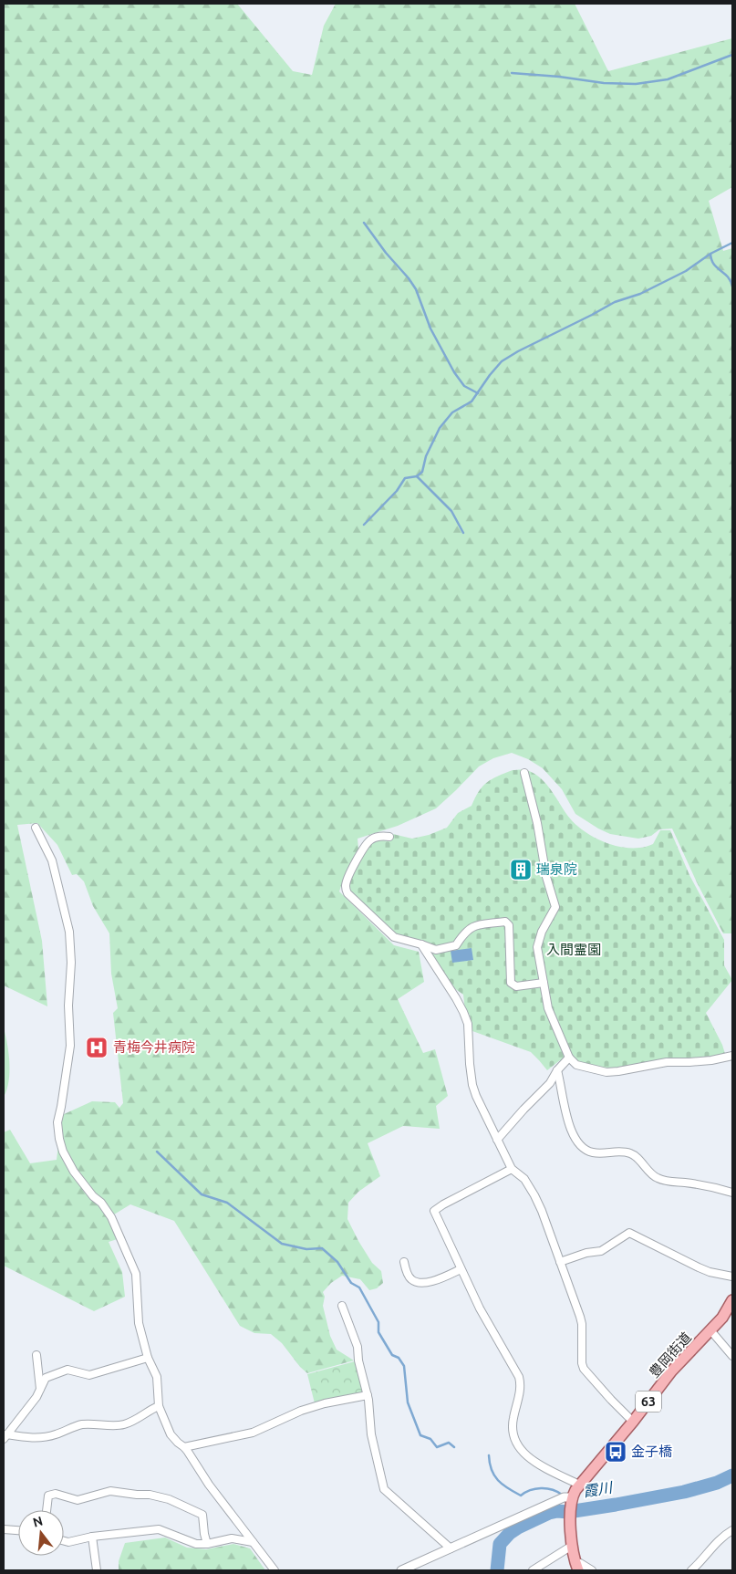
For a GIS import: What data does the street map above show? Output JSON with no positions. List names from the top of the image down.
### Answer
{
  "streets": {
    "main road": ["豊岡街道", "63"]
  },
  "water": ["霞川"],
  "parks": ["入間霊園"],
  "places": {
    "building": ["瑞泉院"],
    "hospital": ["青梅今井病院"],
    "bus stop": ["金子橋"]
  },
  "north": "top"
}
